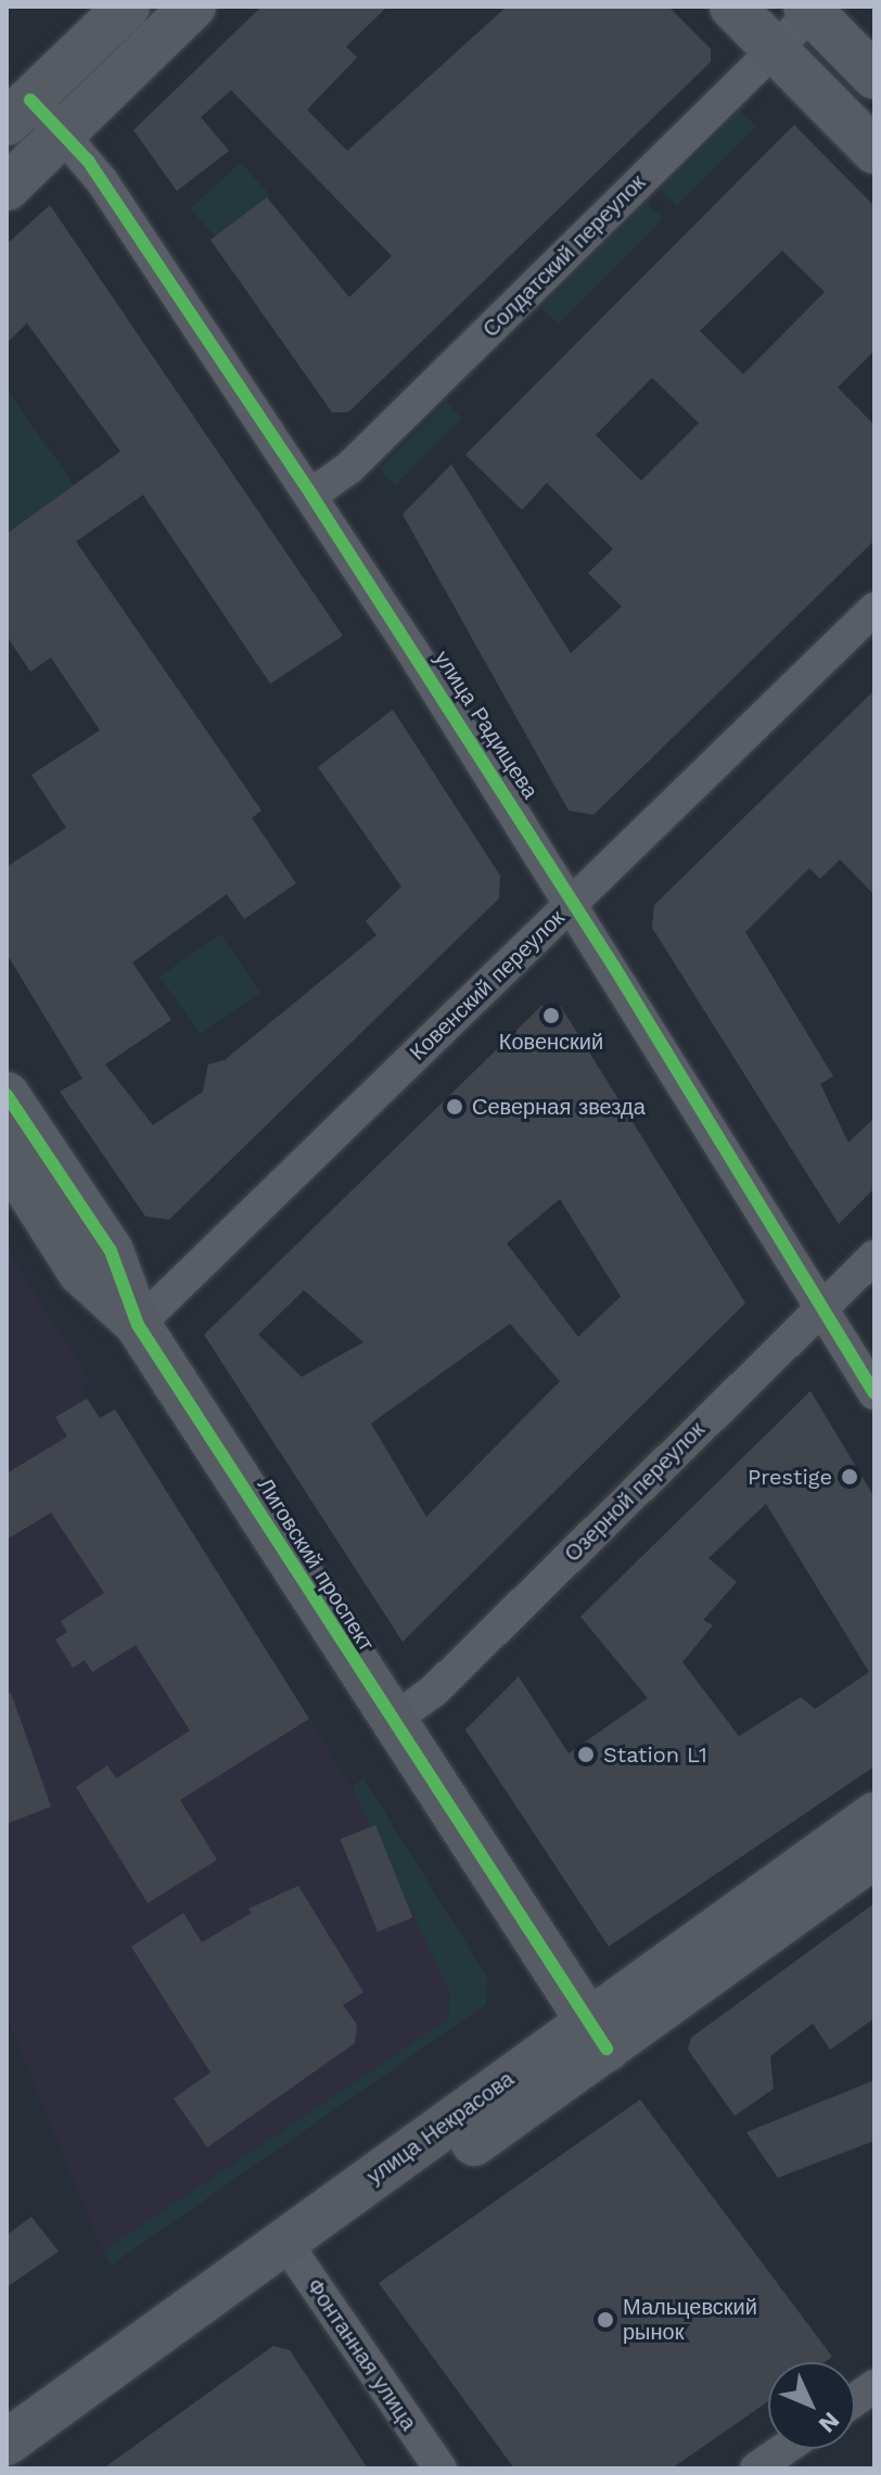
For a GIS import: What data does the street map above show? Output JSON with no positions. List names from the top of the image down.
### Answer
{
  "streets": {
    "street": [
      "Солдатский переулок",
      "улица Радищева",
      "Ковенский переулок",
      "Озерной переулок",
      "Лиговский проспект",
      "улица Некрасова",
      "Фонтанная улица"
    ]
  },
  "crossings": [
    ["Солдатский переулок", "улица Радищева"],
    ["улица Радищева", "Ковенский переулок"],
    ["улица Радищева", "Озерной переулок"],
    ["Ковенский переулок", "Лиговский проспект"],
    ["Озерной переулок", "Лиговский проспект"],
    ["Лиговский проспект", "улица Некрасова"],
    ["улица Некрасова", "Фонтанная улица"]
  ],
  "places": [
    "Ковенский",
    "Северная звезда",
    "Prestige",
    "Station L1",
    "Мальцевский рынок"
  ],
  "north": "bottom right"
}
